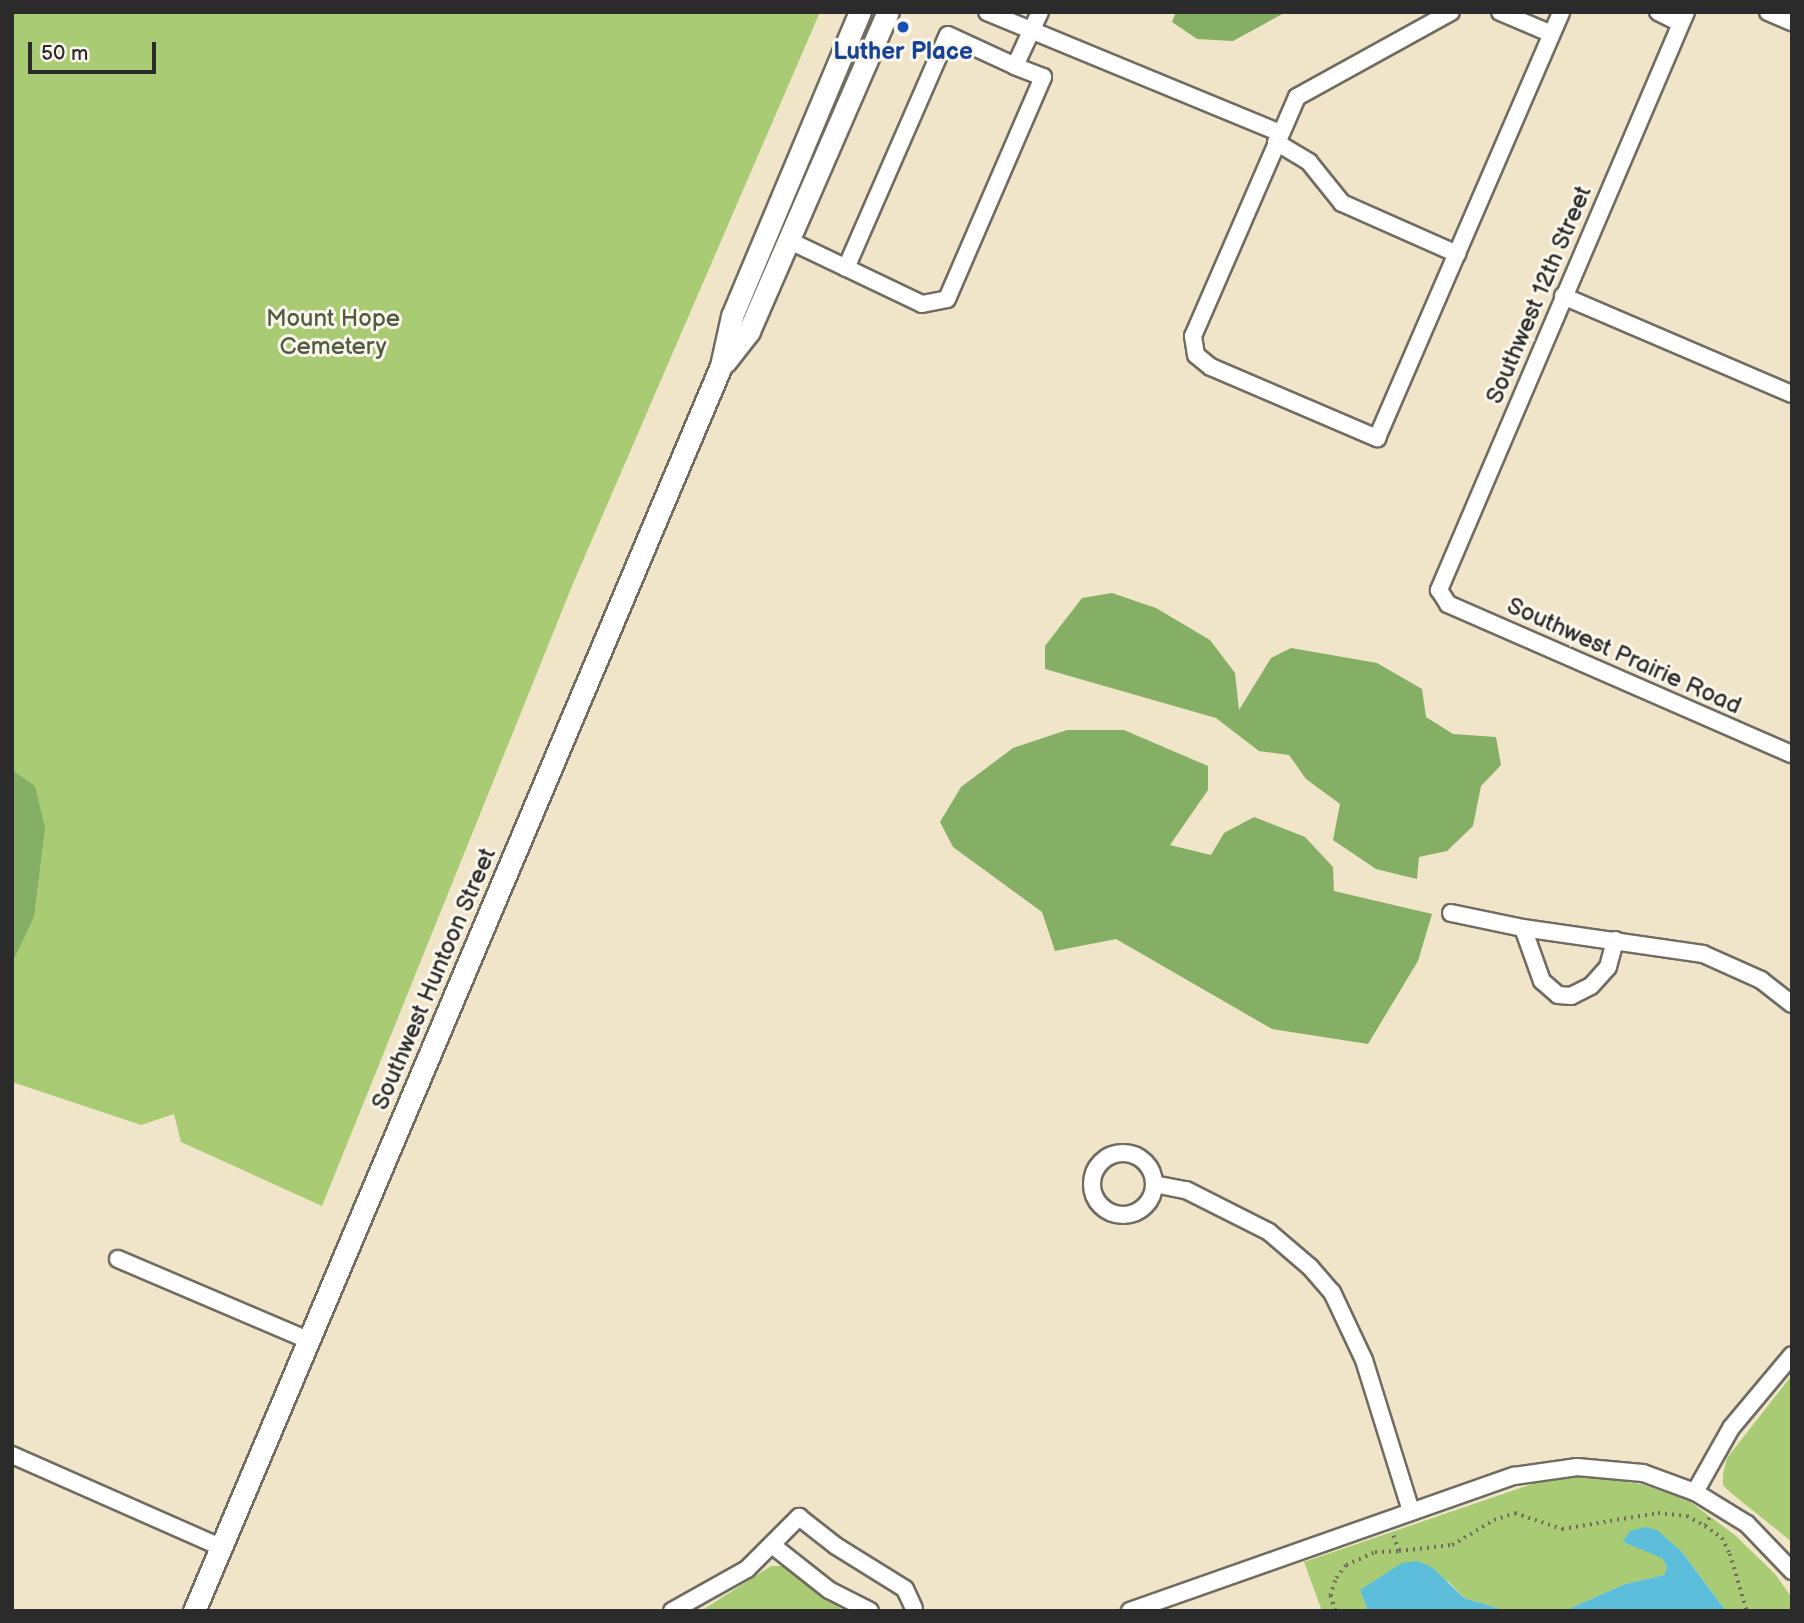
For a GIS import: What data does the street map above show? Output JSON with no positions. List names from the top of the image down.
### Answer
{
  "streets": {
    "main road": ["Southwest Huntoon Street"],
    "street": ["Southwest 12th Street", "Southwest Prairie Road"]
  },
  "crossings": [
    ["Southwest 12th Street", "Southwest Prairie Road"]
  ],
  "parks": ["Mount Hope Cemetery"],
  "places": ["Luther Place"],
  "scale_bar": "50 m"
}
